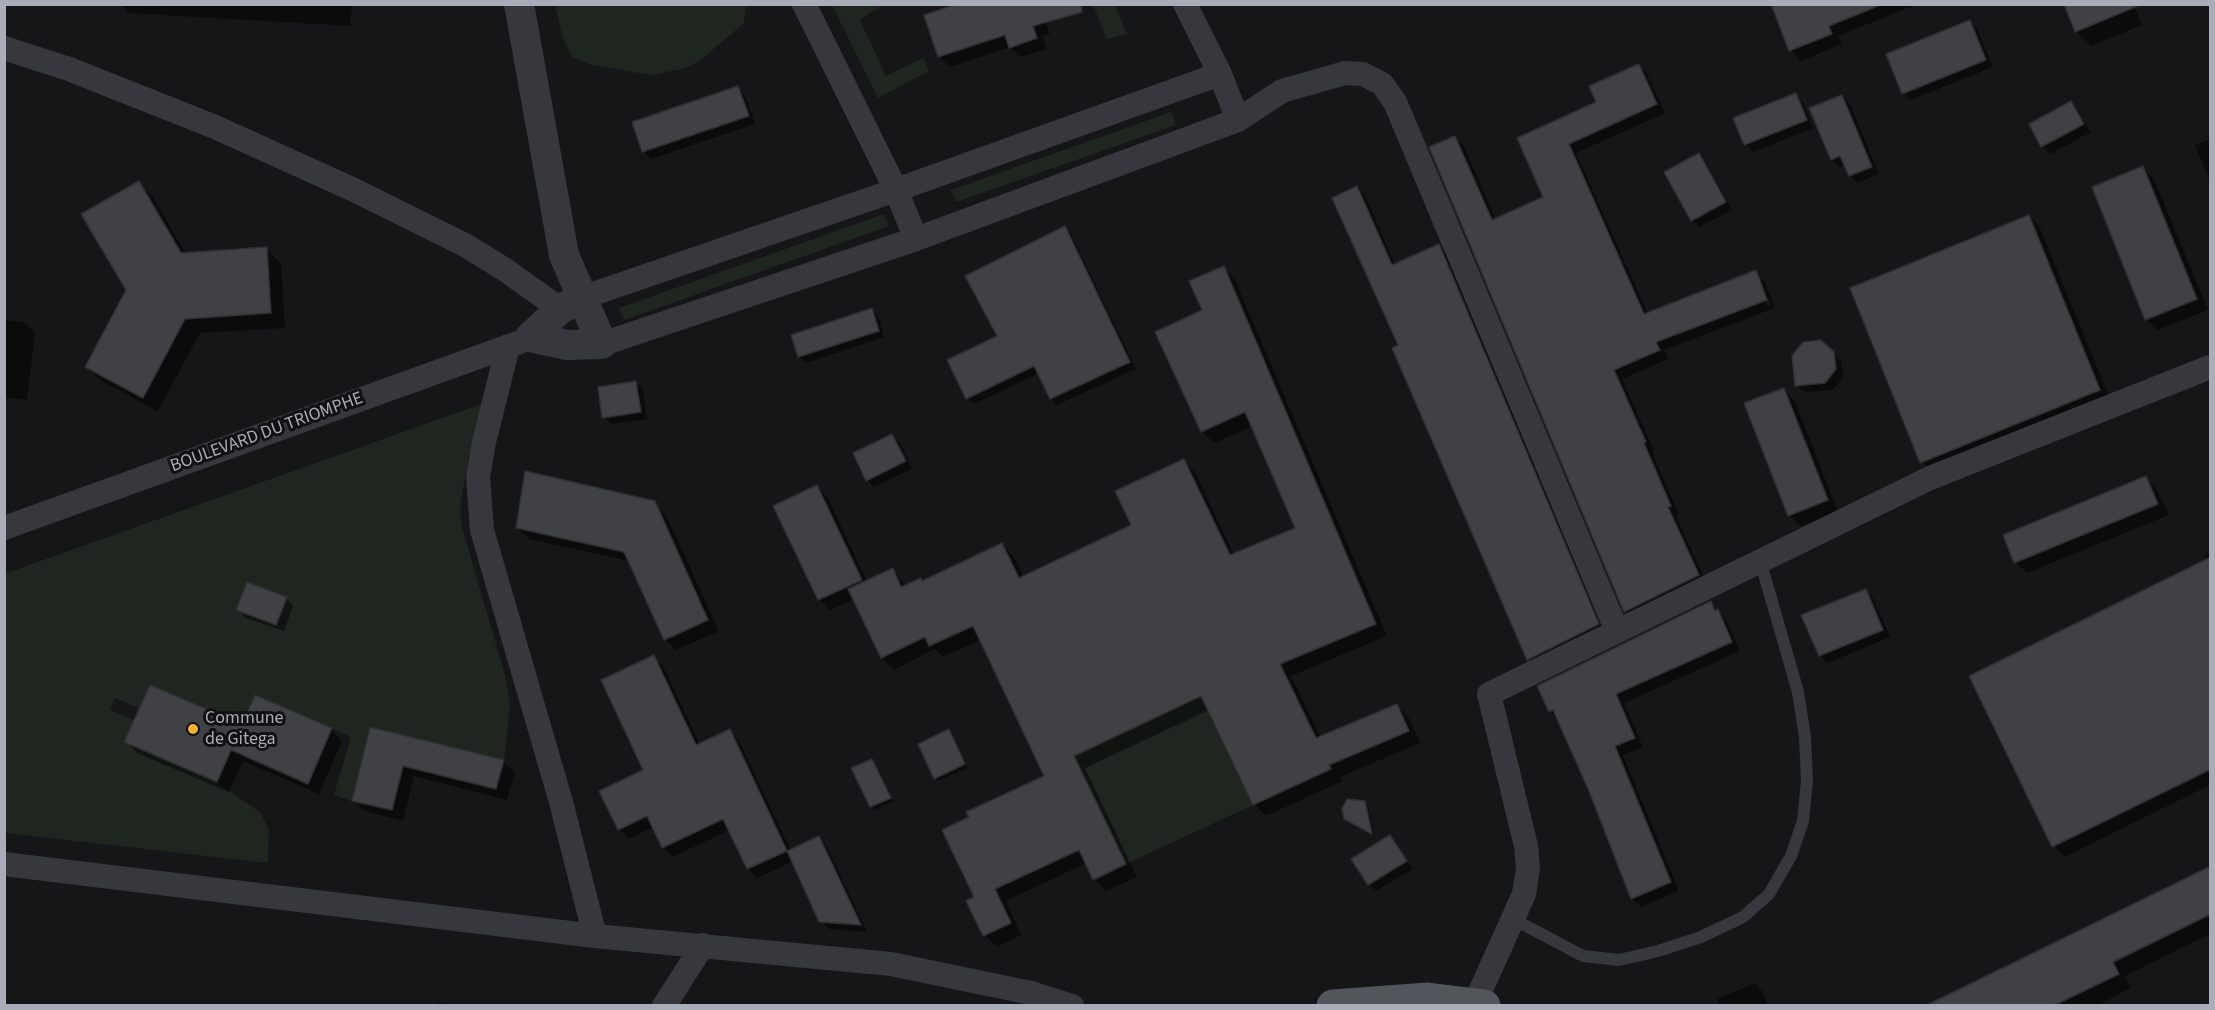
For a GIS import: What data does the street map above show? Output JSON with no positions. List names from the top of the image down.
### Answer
{
  "streets": {
    "street": ["BOULEVARD DU TRIOMPHE"]
  },
  "places": ["Commune de Gitega"]
}
